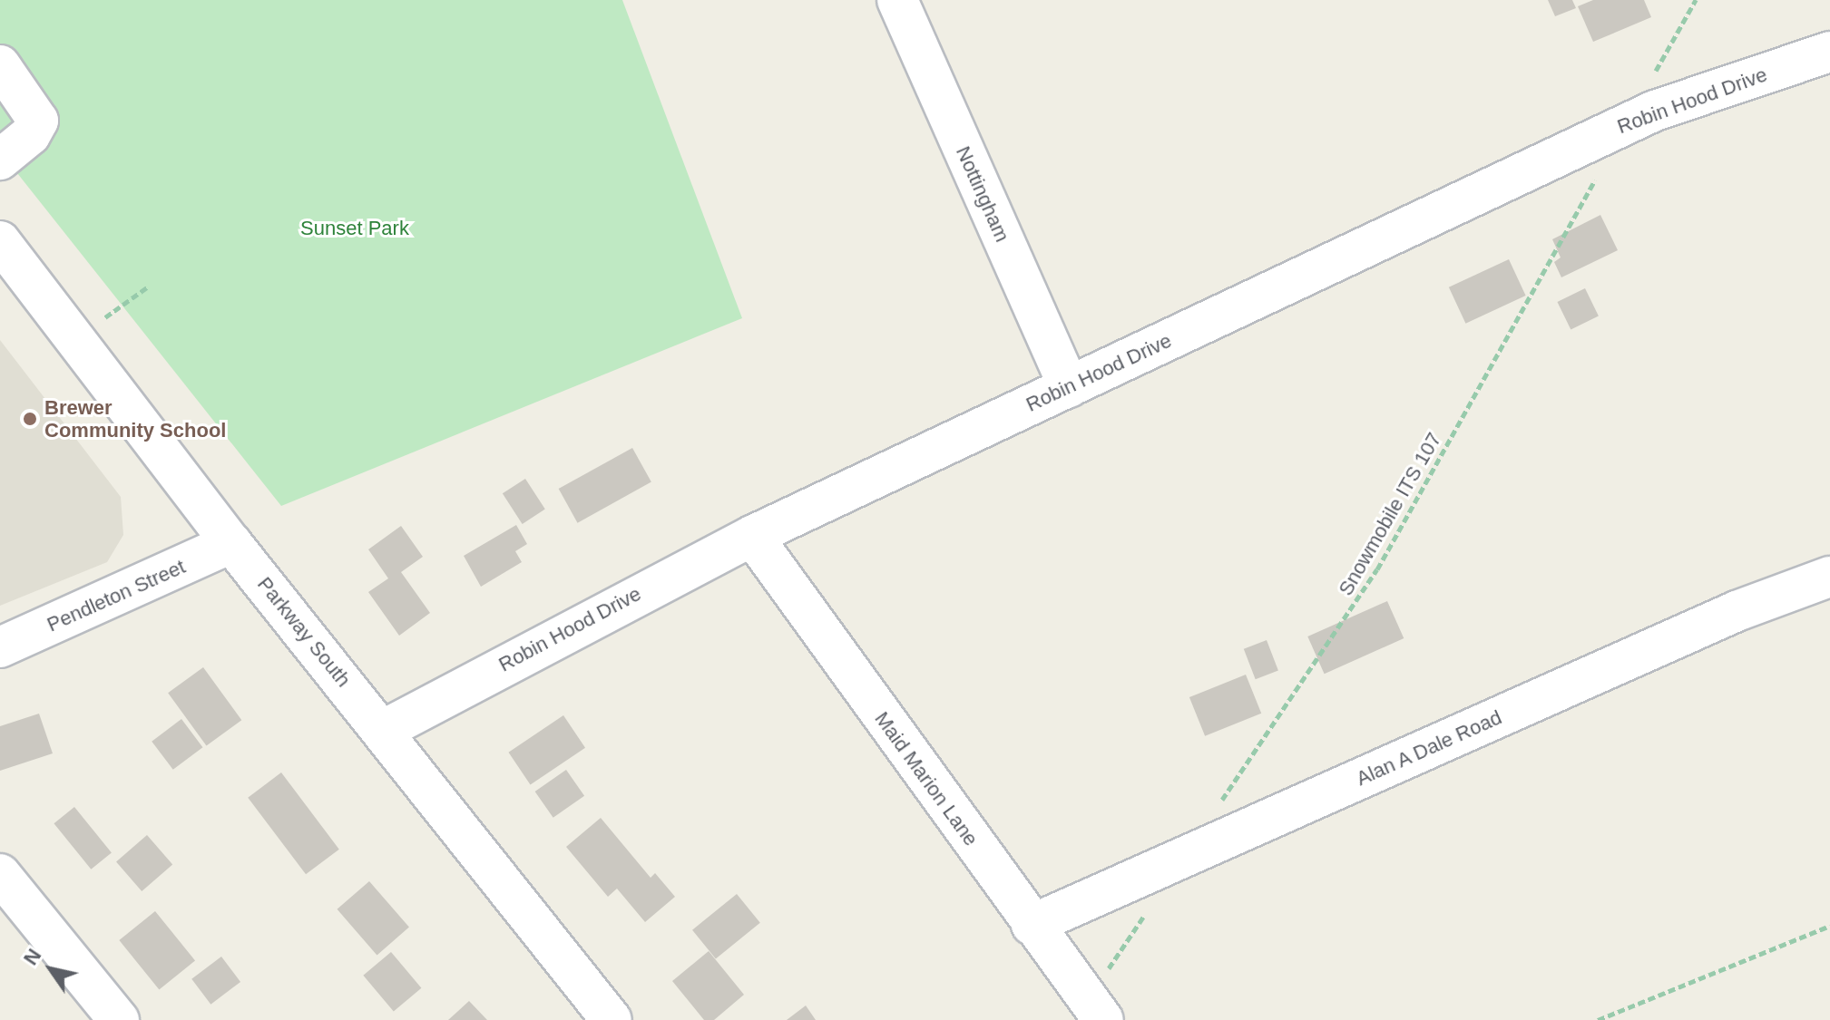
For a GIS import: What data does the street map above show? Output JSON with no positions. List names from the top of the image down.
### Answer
{
  "streets": {
    "street": [
      "Robin Hood Drive",
      "Nottingham",
      "Pendleton Street",
      "Parkway South",
      "Alan A Dale Road",
      "Maid Marion Lane"
    ],
    "path": ["Snowmobile ITS 107"]
  },
  "crossings": [
    ["Robin Hood Drive", "Nottingham"],
    ["Robin Hood Drive", "Parkway South"],
    ["Robin Hood Drive", "Maid Marion Lane"],
    ["Pendleton Street", "Parkway South"],
    ["Alan A Dale Road", "Maid Marion Lane"]
  ],
  "parks": ["Sunset Park"],
  "places": ["Brewer Community School"],
  "north": "top left"
}
